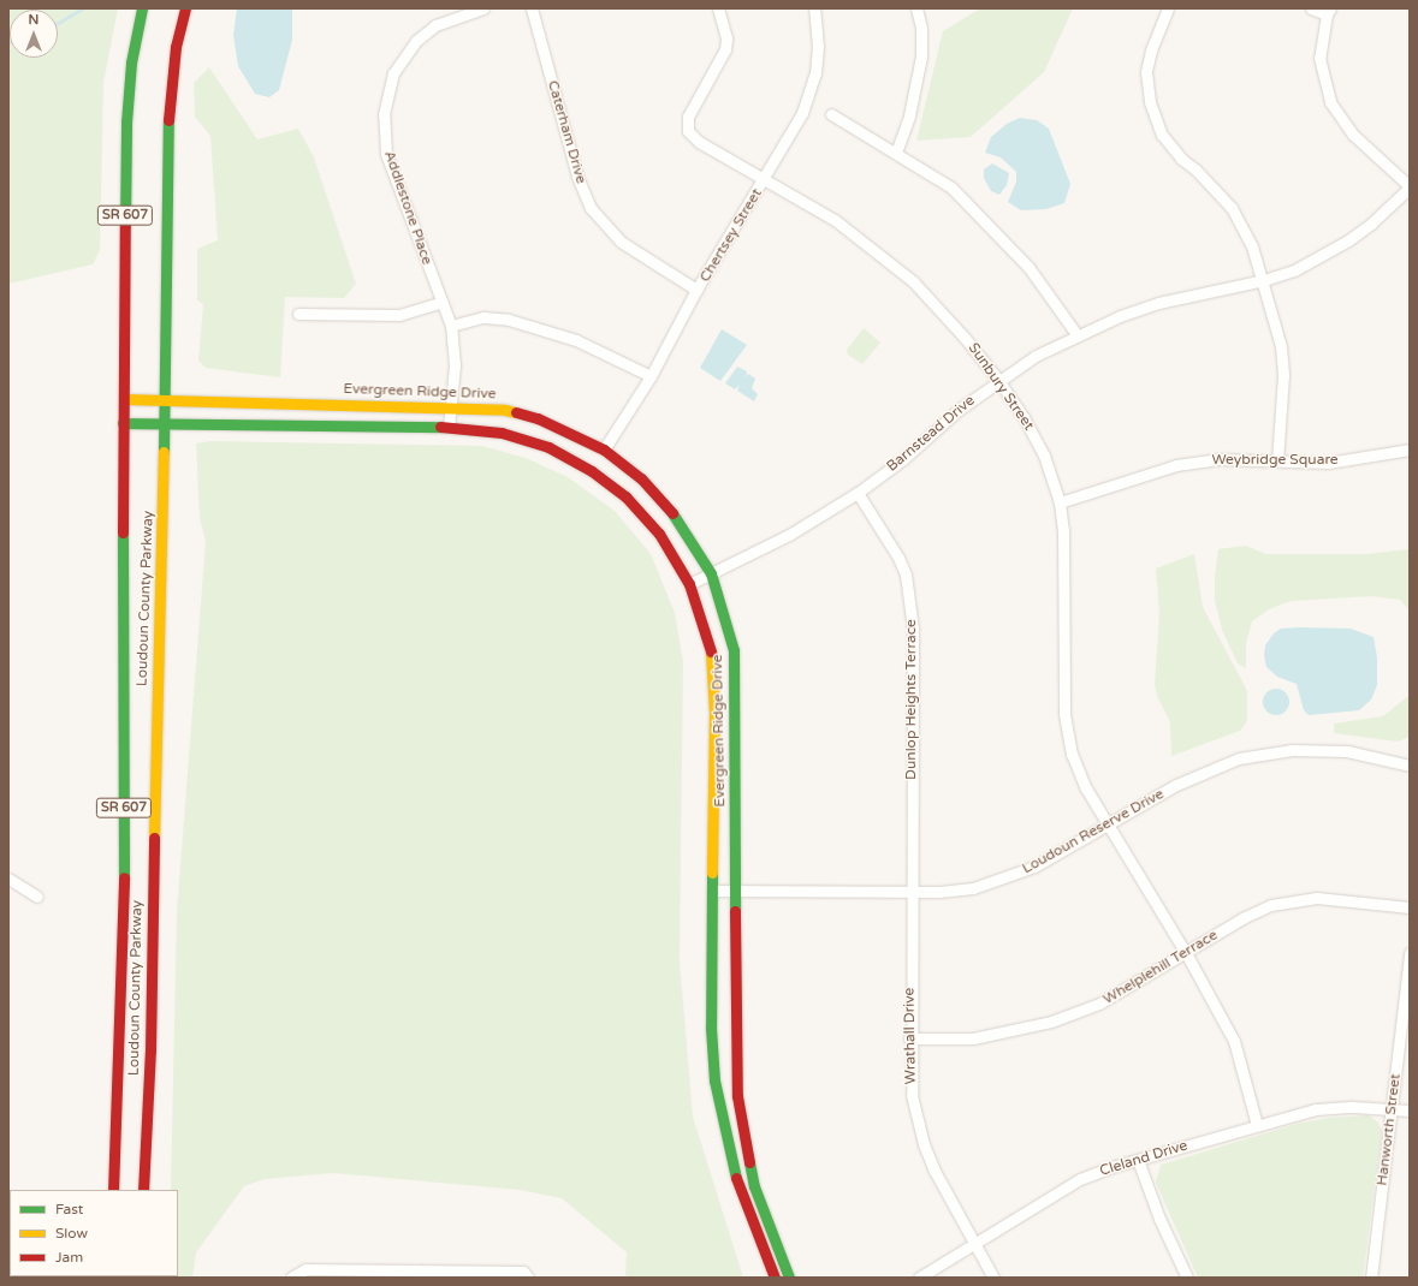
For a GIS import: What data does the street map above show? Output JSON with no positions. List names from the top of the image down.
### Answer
{
  "streets": {
    "street": [
      "Caterham Drive",
      "Addlestone Place",
      "SR 607",
      "Chertsey Street",
      "Sunbury Street",
      "Evergreen Ridge Drive",
      "Barnstead Drive",
      "Weybridge Square",
      "Loudoun County Parkway",
      "Dunlop Heights Terrace",
      "Loudoun Reserve Drive",
      "Whelplehill Terrace",
      "Wrathall Drive",
      "Hanworth Street",
      "Cleland Drive"
    ]
  },
  "crossings": [
    ["Caterham Drive", "Chertsey Street"],
    ["Addlestone Place", "Evergreen Ridge Drive"],
    ["Chertsey Street", "Sunbury Street"],
    ["Chertsey Street", "Evergreen Ridge Drive"],
    ["Sunbury Street", "Barnstead Drive"],
    ["Sunbury Street", "Weybridge Square"],
    ["Sunbury Street", "Loudoun Reserve Drive"],
    ["Sunbury Street", "Whelplehill Terrace"],
    ["Sunbury Street", "Cleland Drive"],
    ["Evergreen Ridge Drive", "Barnstead Drive"],
    ["Evergreen Ridge Drive", "Loudoun County Parkway"],
    ["Evergreen Ridge Drive", "Loudoun Reserve Drive"],
    ["Barnstead Drive", "Dunlop Heights Terrace"],
    ["Dunlop Heights Terrace", "Loudoun Reserve Drive"],
    ["Dunlop Heights Terrace", "Wrathall Drive"],
    ["Loudoun Reserve Drive", "Wrathall Drive"],
    ["Whelplehill Terrace", "Wrathall Drive"],
    ["Wrathall Drive", "Cleland Drive"],
    ["Hanworth Street", "Cleland Drive"]
  ],
  "legend": ["Fast", "Slow", "Jam"],
  "north": "top"
}
